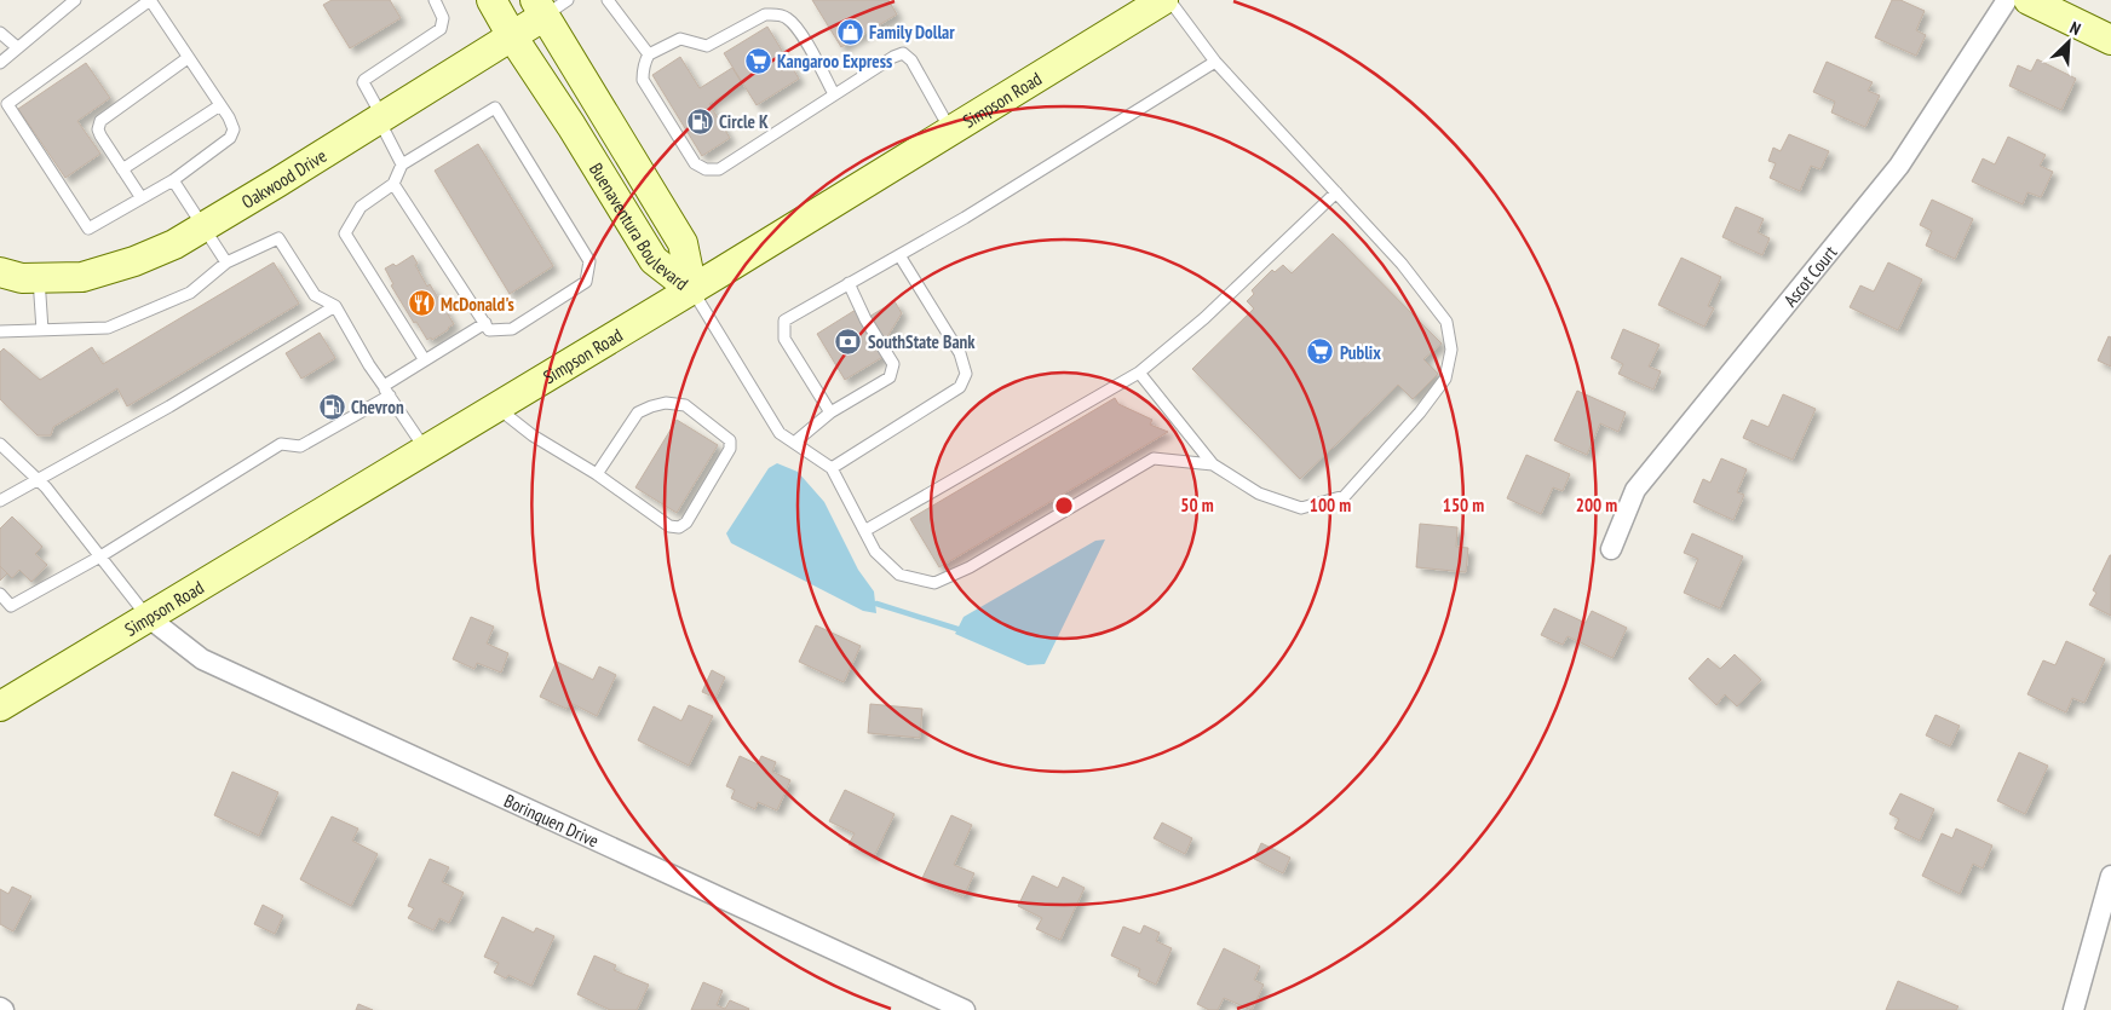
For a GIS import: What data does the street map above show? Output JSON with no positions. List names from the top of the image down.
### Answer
{
  "streets": {
    "main road": ["Simpson Road", "Oakwood Drive", "Buenaventura Boulevard"],
    "street": ["Ascot Court", "Borinquen Drive"]
  },
  "crossings": [
    ["Simpson Road", "Buenaventura Boulevard"],
    ["Simpson Road", "Borinquen Drive"],
    ["Oakwood Drive", "Buenaventura Boulevard"]
  ],
  "places": {
    "shop": ["Family Dollar"],
    "supermarket": ["Kangaroo Express", "Publix"],
    "fuel station": ["Circle K", "Chevron"],
    "restaurant": ["McDonald's"],
    "bank": ["SouthState Bank"]
  },
  "north": "top right",
  "rings": [
    "50 m",
    "100 m",
    "150 m",
    "200 m"
  ]
}
